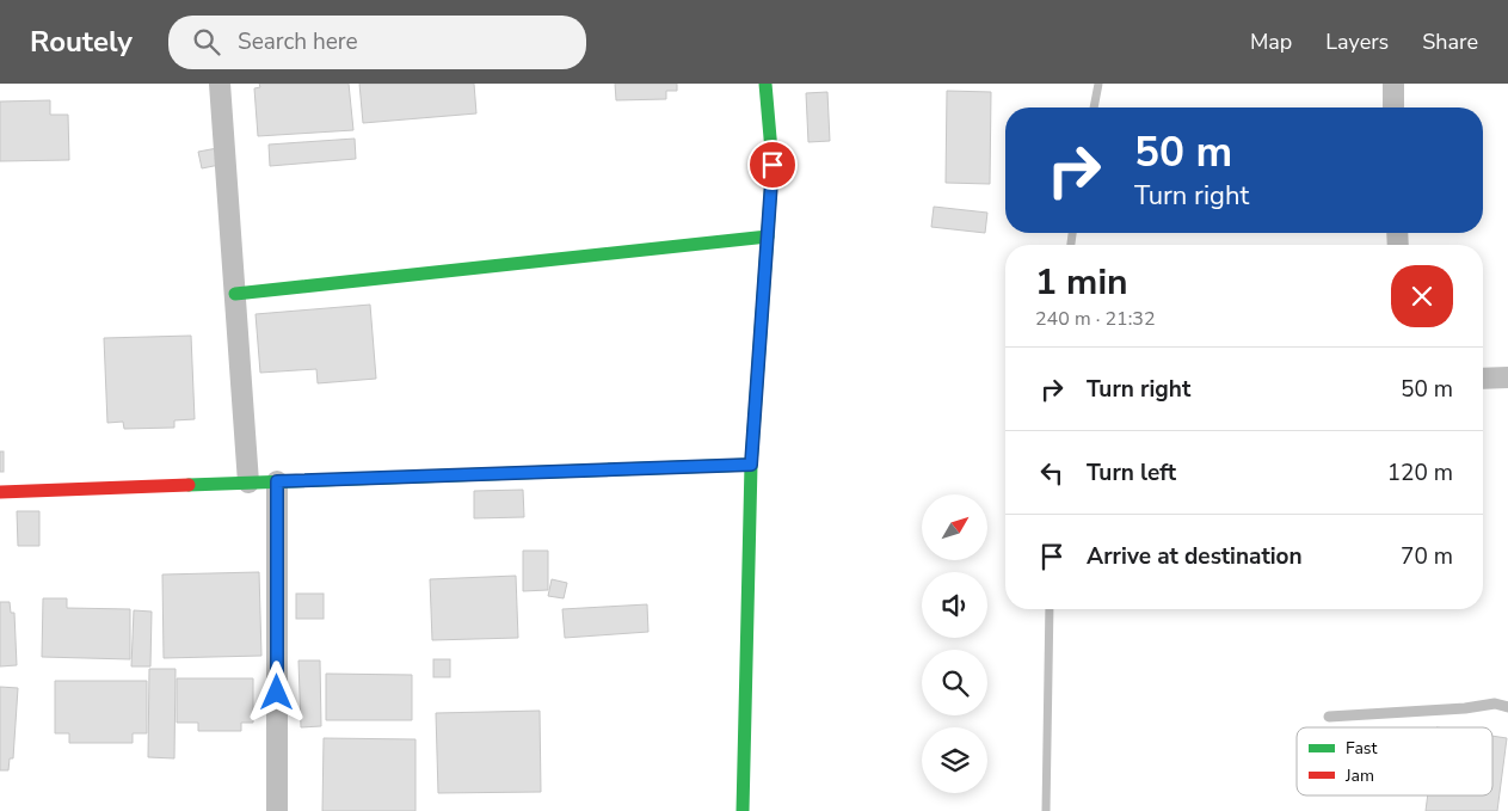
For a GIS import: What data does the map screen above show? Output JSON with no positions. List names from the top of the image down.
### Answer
{
  "legend": ["Fast", "Jam"],
  "north": "top right",
  "page": {
    "header": "Routely",
    "search": "Search here",
    "nav": ["Map", "Layers", "Share"],
    "turn": ["50 m", "Turn right"],
    "heading": ["1 min", "240 m · 21:32"],
    "list": [
      {
        "name": "Turn right",
        "value": "50 m"
      },
      {
        "name": "Turn left",
        "value": "120 m"
      },
      {
        "name": "Arrive at destination",
        "value": "70 m"
      }
    ]
  }
}
